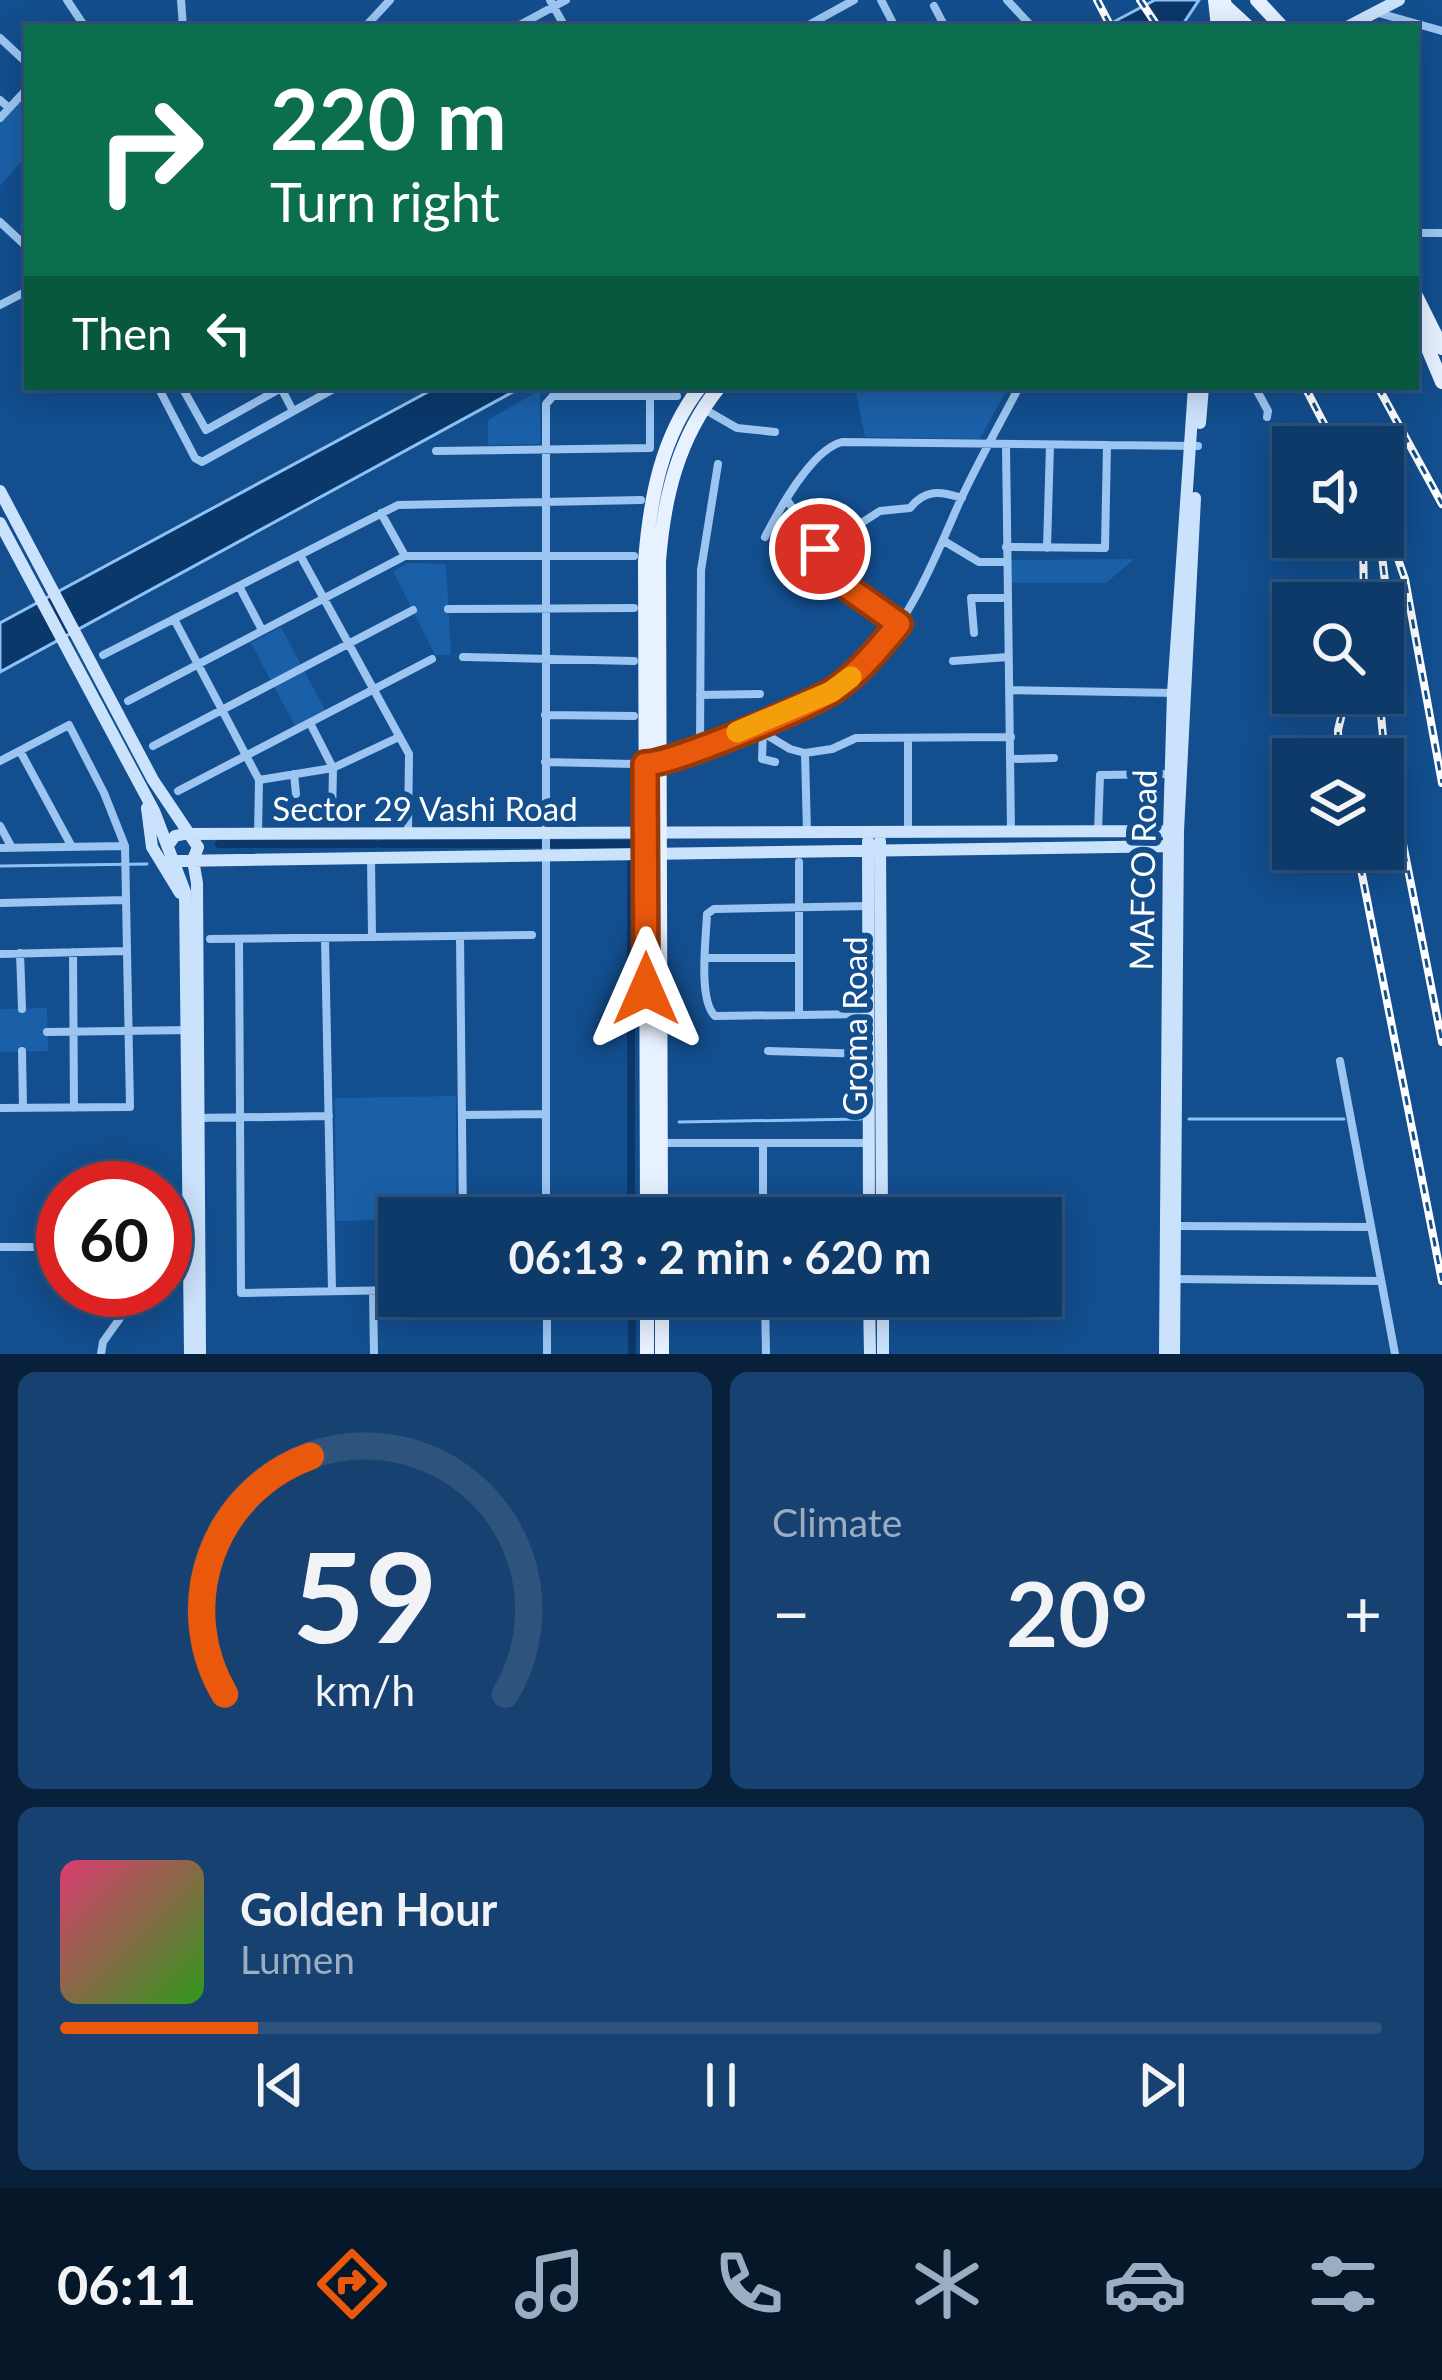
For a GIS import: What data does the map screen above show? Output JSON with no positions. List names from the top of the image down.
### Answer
{
  "streets": {
    "main road": ["Sector 29 Vashi Road", "MAFCO Road", "Groma Road"]
  },
  "crossings": [
    ["Sector 29 Vashi Road", "MAFCO Road"],
    ["Sector 29 Vashi Road", "Groma Road"]
  ],
  "page": {
    "turn": ["220 m", "Turn right"],
    "then": "Then",
    "limit": "60",
    "trip": "06:13 · 2 min · 620 m",
    "tile": "Climate",
    "heat": ["−", "20°", "+"],
    "song": ["Golden Hour", "Lumen"],
    "tabs": "06:11",
    "gauge": ["59", "km/h"]
  }
}
